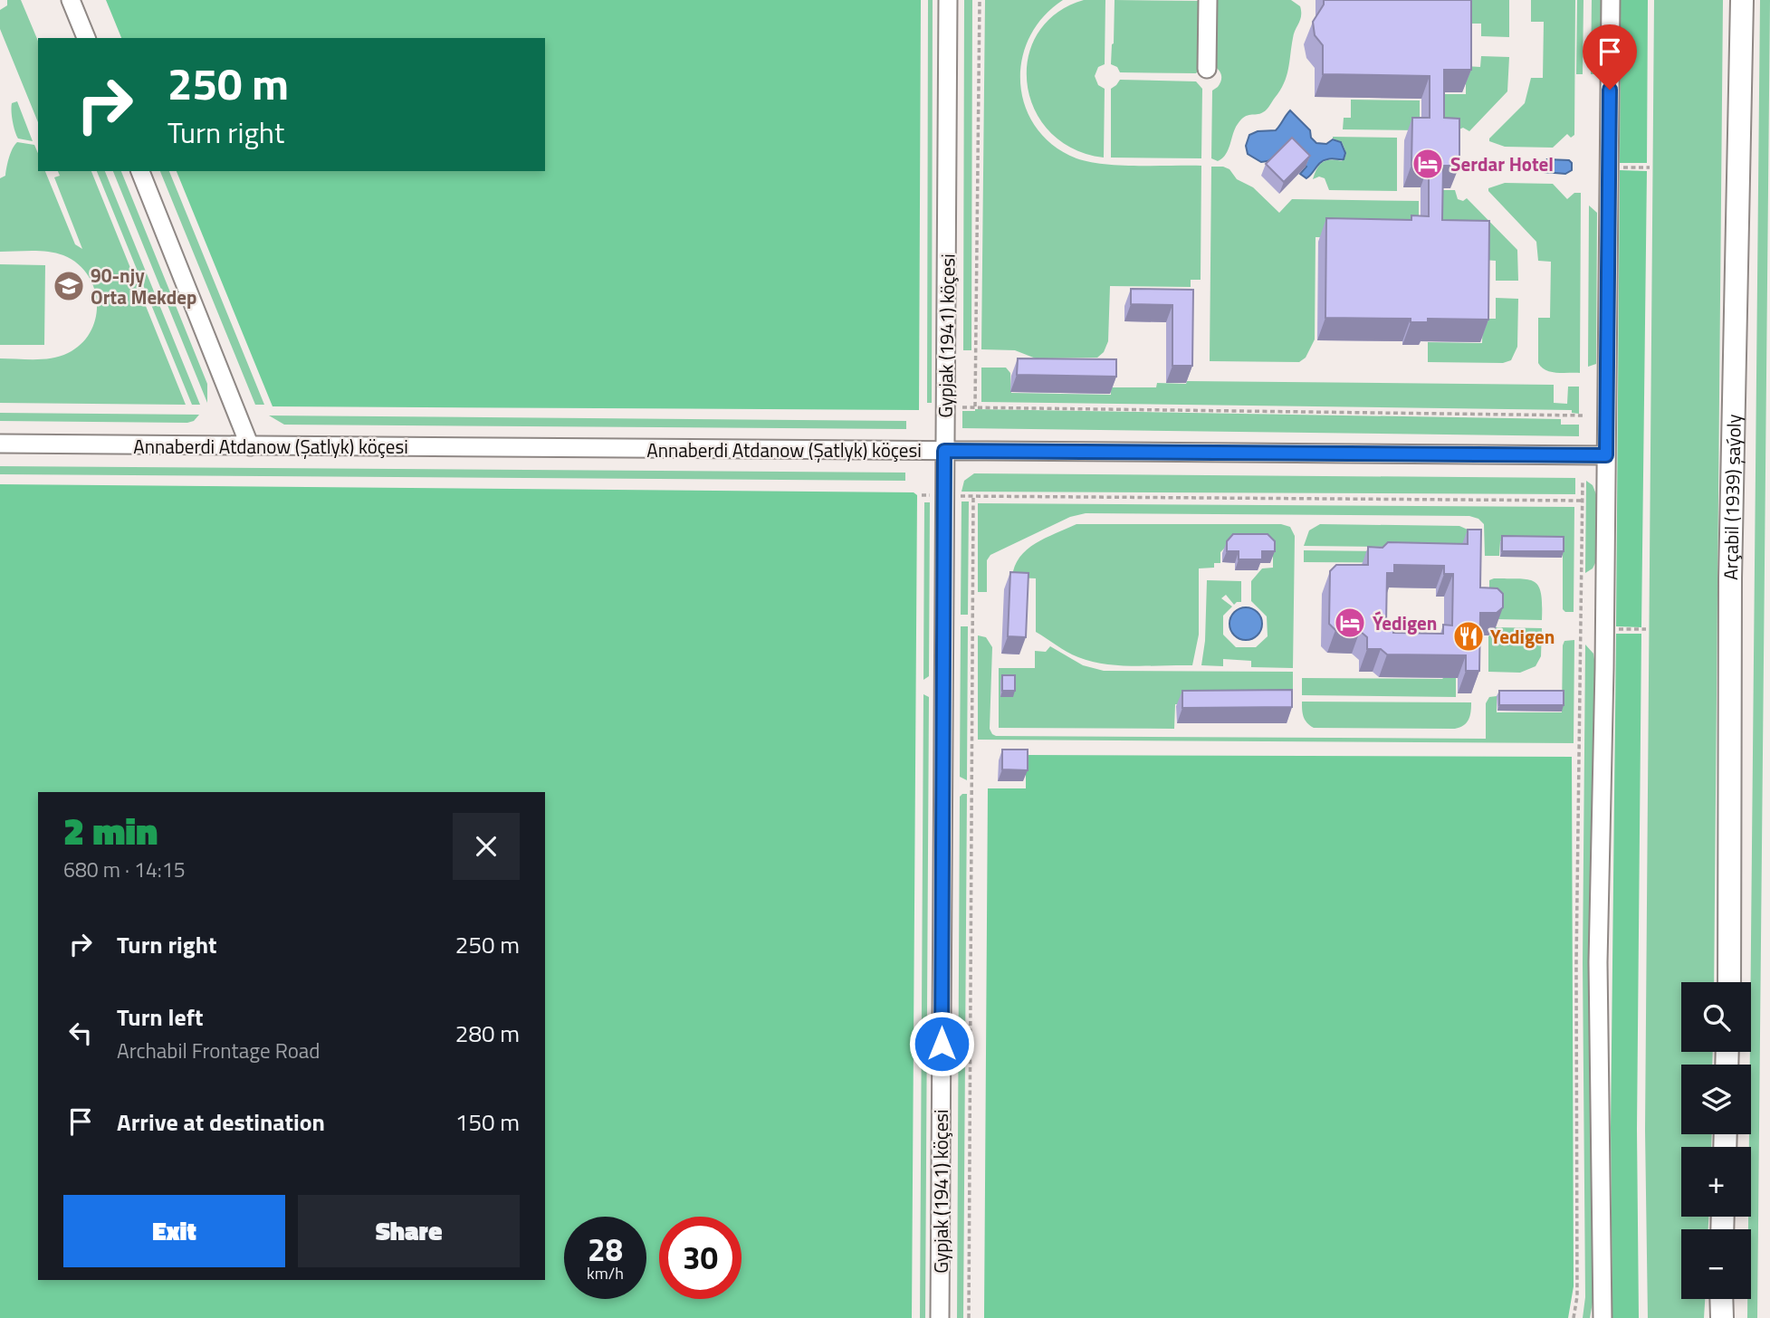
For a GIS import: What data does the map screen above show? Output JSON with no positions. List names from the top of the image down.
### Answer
{
  "streets": {
    "main road": ["Arçabil (1939) şaýoly"],
    "street": ["Gypjak (1941) köçesi", "Annaberdi Atdanow (Şatlyk) köçesi"]
  },
  "crossings": [
    ["Gypjak (1941) köçesi", "Annaberdi Atdanow (Şatlyk) köçesi"]
  ],
  "places": {
    "hotel": ["Serdar Hotel", "Ýedigen"],
    "school or university": ["90-njy Orta Mekdep"],
    "restaurant": ["Yedigen"]
  },
  "page": {
    "turn": ["250 m", "Turn right"],
    "heading": ["2 min", "680 m · 14:15"],
    "list": [
      {
        "name": "Turn right",
        "value": "250 m"
      },
      {
        "name": "Turn left",
        "note": "Archabil Frontage Road",
        "value": "280 m"
      },
      {
        "name": "Arrive at destination",
        "value": "150 m"
      }
    ],
    "map_buttons": ["+", "−"],
    "buttons": ["Exit", "Share"],
    "speed": "28 km/h",
    "limit": "30"
  }
}
